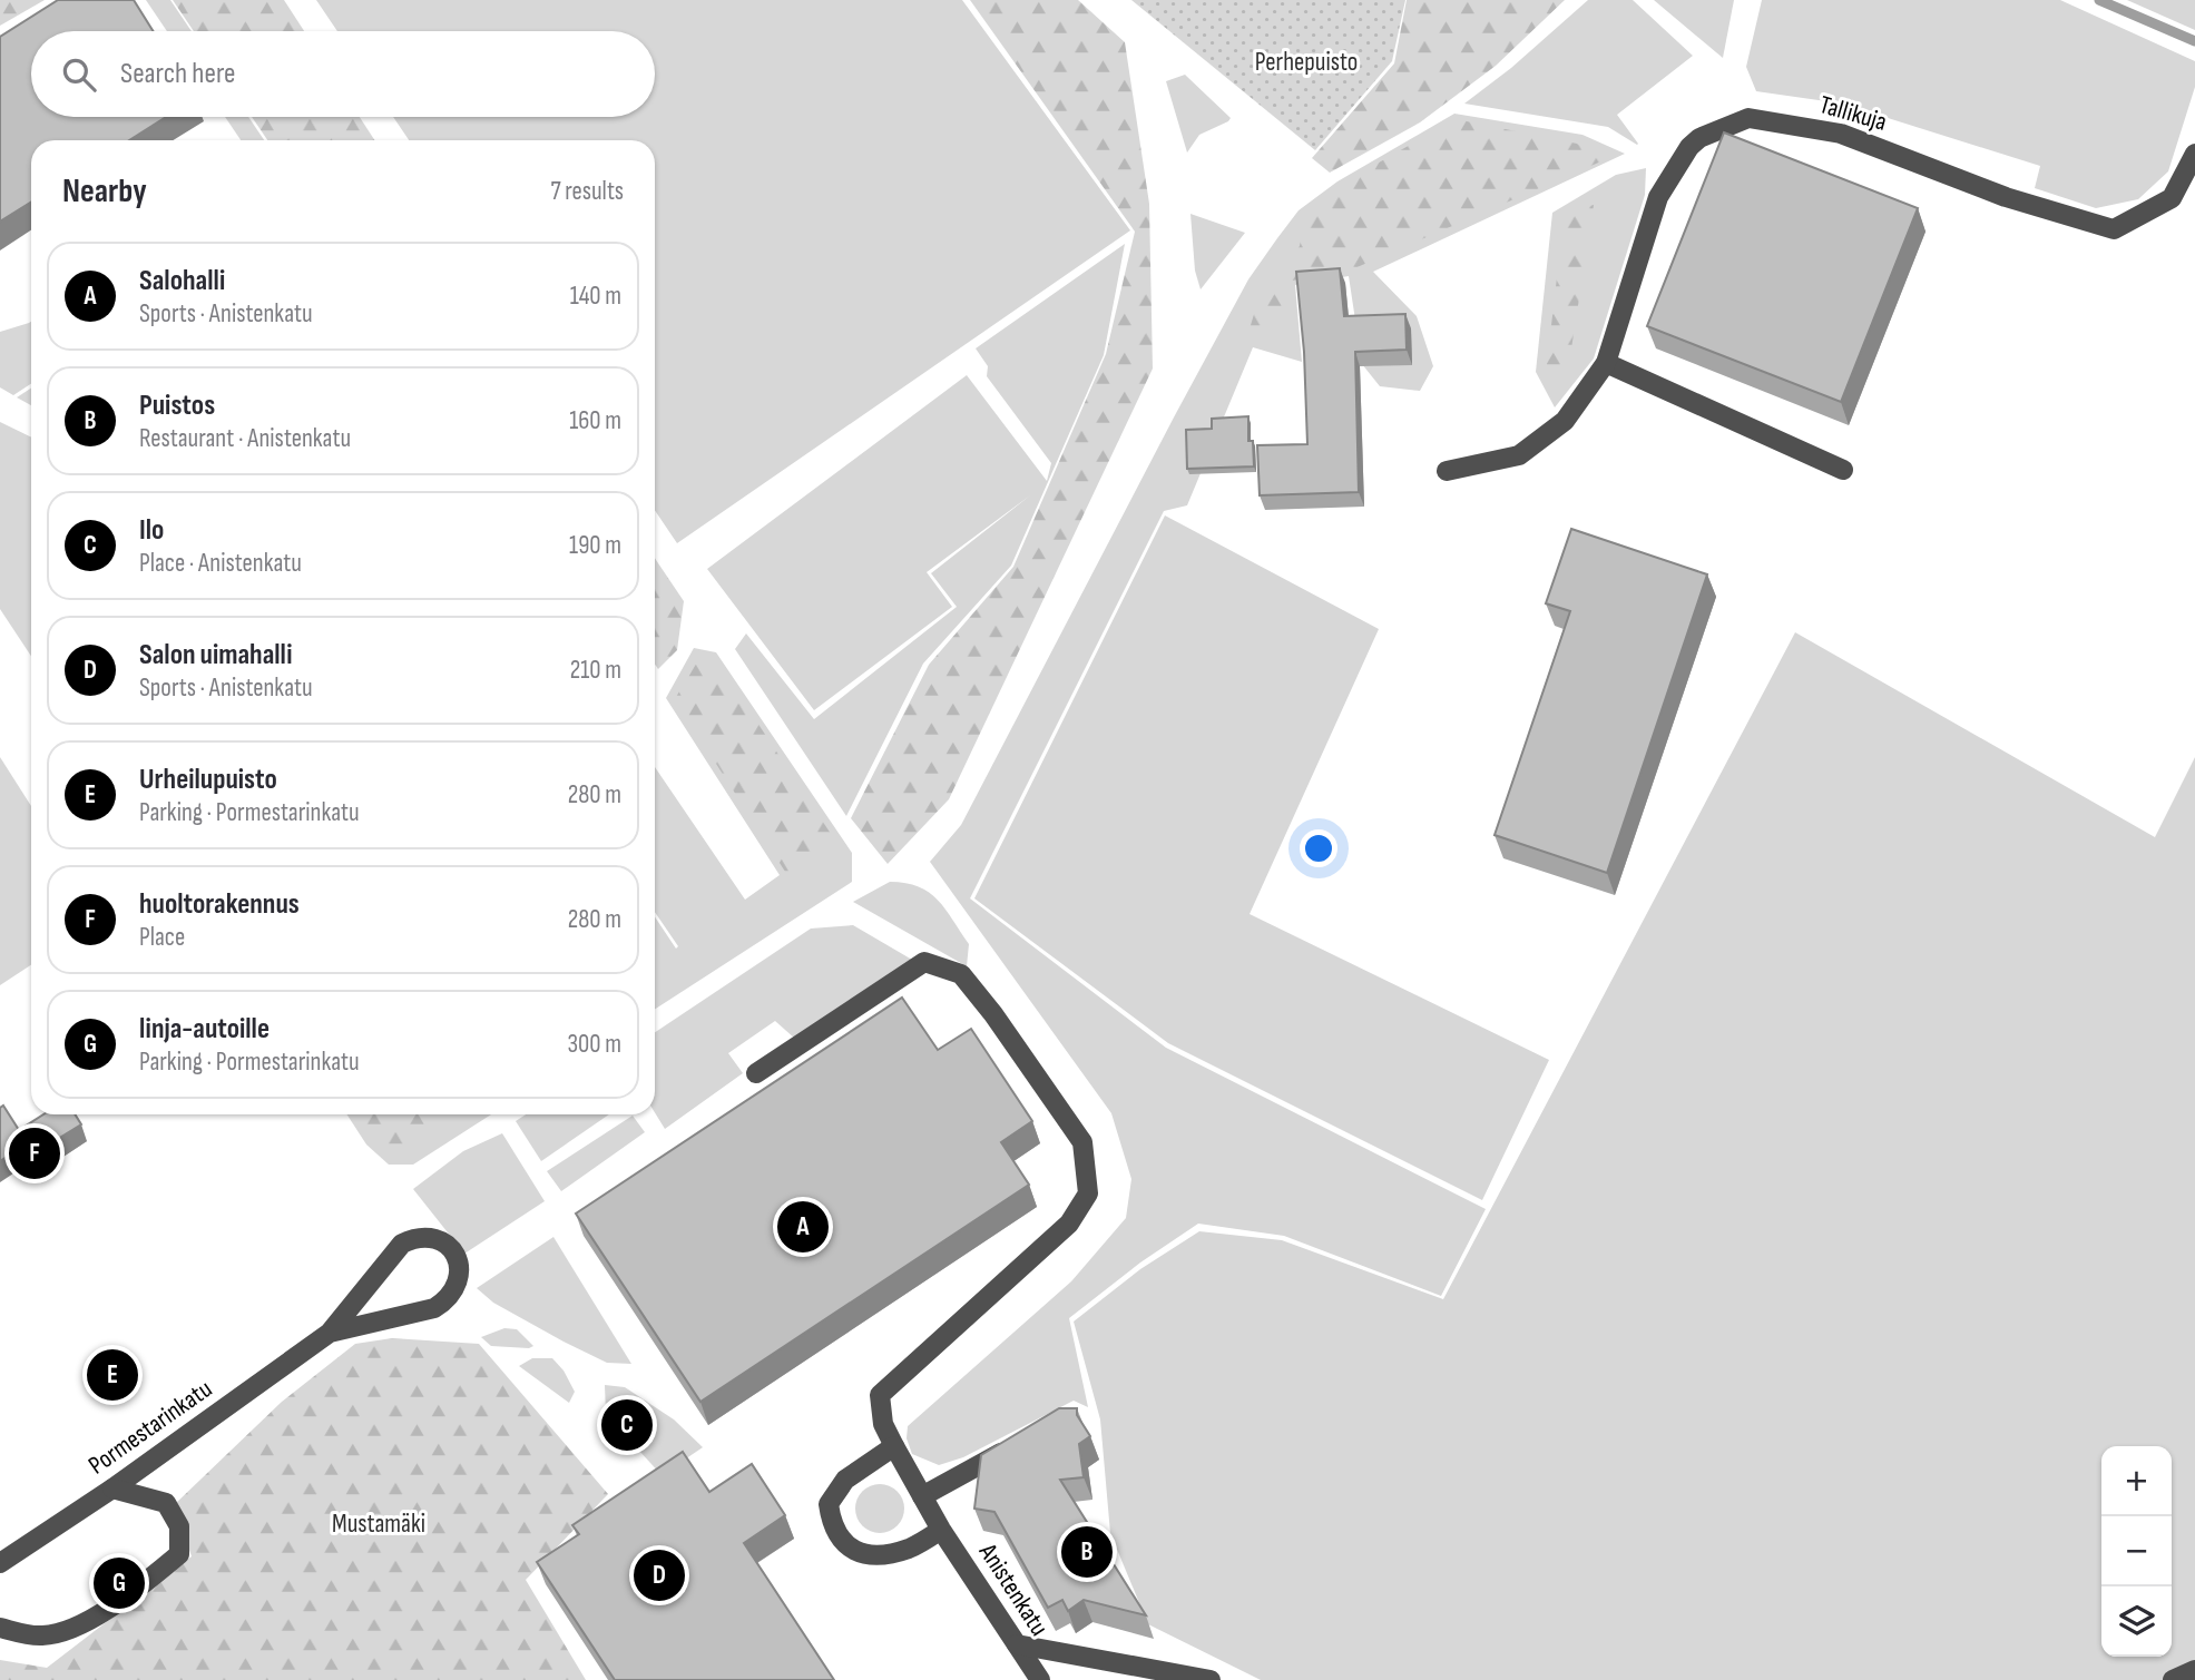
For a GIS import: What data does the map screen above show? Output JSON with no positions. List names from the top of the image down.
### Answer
{
  "streets": {
    "street": ["Tallikuja", "Pormestarinkatu", "Anistenkatu"]
  },
  "parks": ["Perhepuisto", "Mustamäki"],
  "page": {
    "search": "Search here",
    "heading": ["Nearby", "7 results"],
    "list": [
      {
        "mark": "A",
        "name": "Salohalli",
        "note": "Sports · Anistenkatu",
        "value": "140 m"
      },
      {
        "mark": "B",
        "name": "Puistos",
        "note": "Restaurant · Anistenkatu",
        "value": "160 m"
      },
      {
        "mark": "C",
        "name": "Ilo",
        "note": "Place · Anistenkatu",
        "value": "190 m"
      },
      {
        "mark": "D",
        "name": "Salon uimahalli",
        "note": "Sports · Anistenkatu",
        "value": "210 m"
      },
      {
        "mark": "E",
        "name": "Urheilupuisto",
        "note": "Parking · Pormestarinkatu",
        "value": "280 m"
      },
      {
        "mark": "F",
        "name": "huoltorakennus",
        "note": "Place",
        "value": "280 m"
      },
      {
        "mark": "G",
        "name": "linja-autoille",
        "note": "Parking · Pormestarinkatu",
        "value": "300 m"
      }
    ],
    "pins": [
      "F",
      "A",
      "E",
      "C",
      "B",
      "D",
      "G"
    ],
    "map_buttons": ["+", "−"]
  }
}
